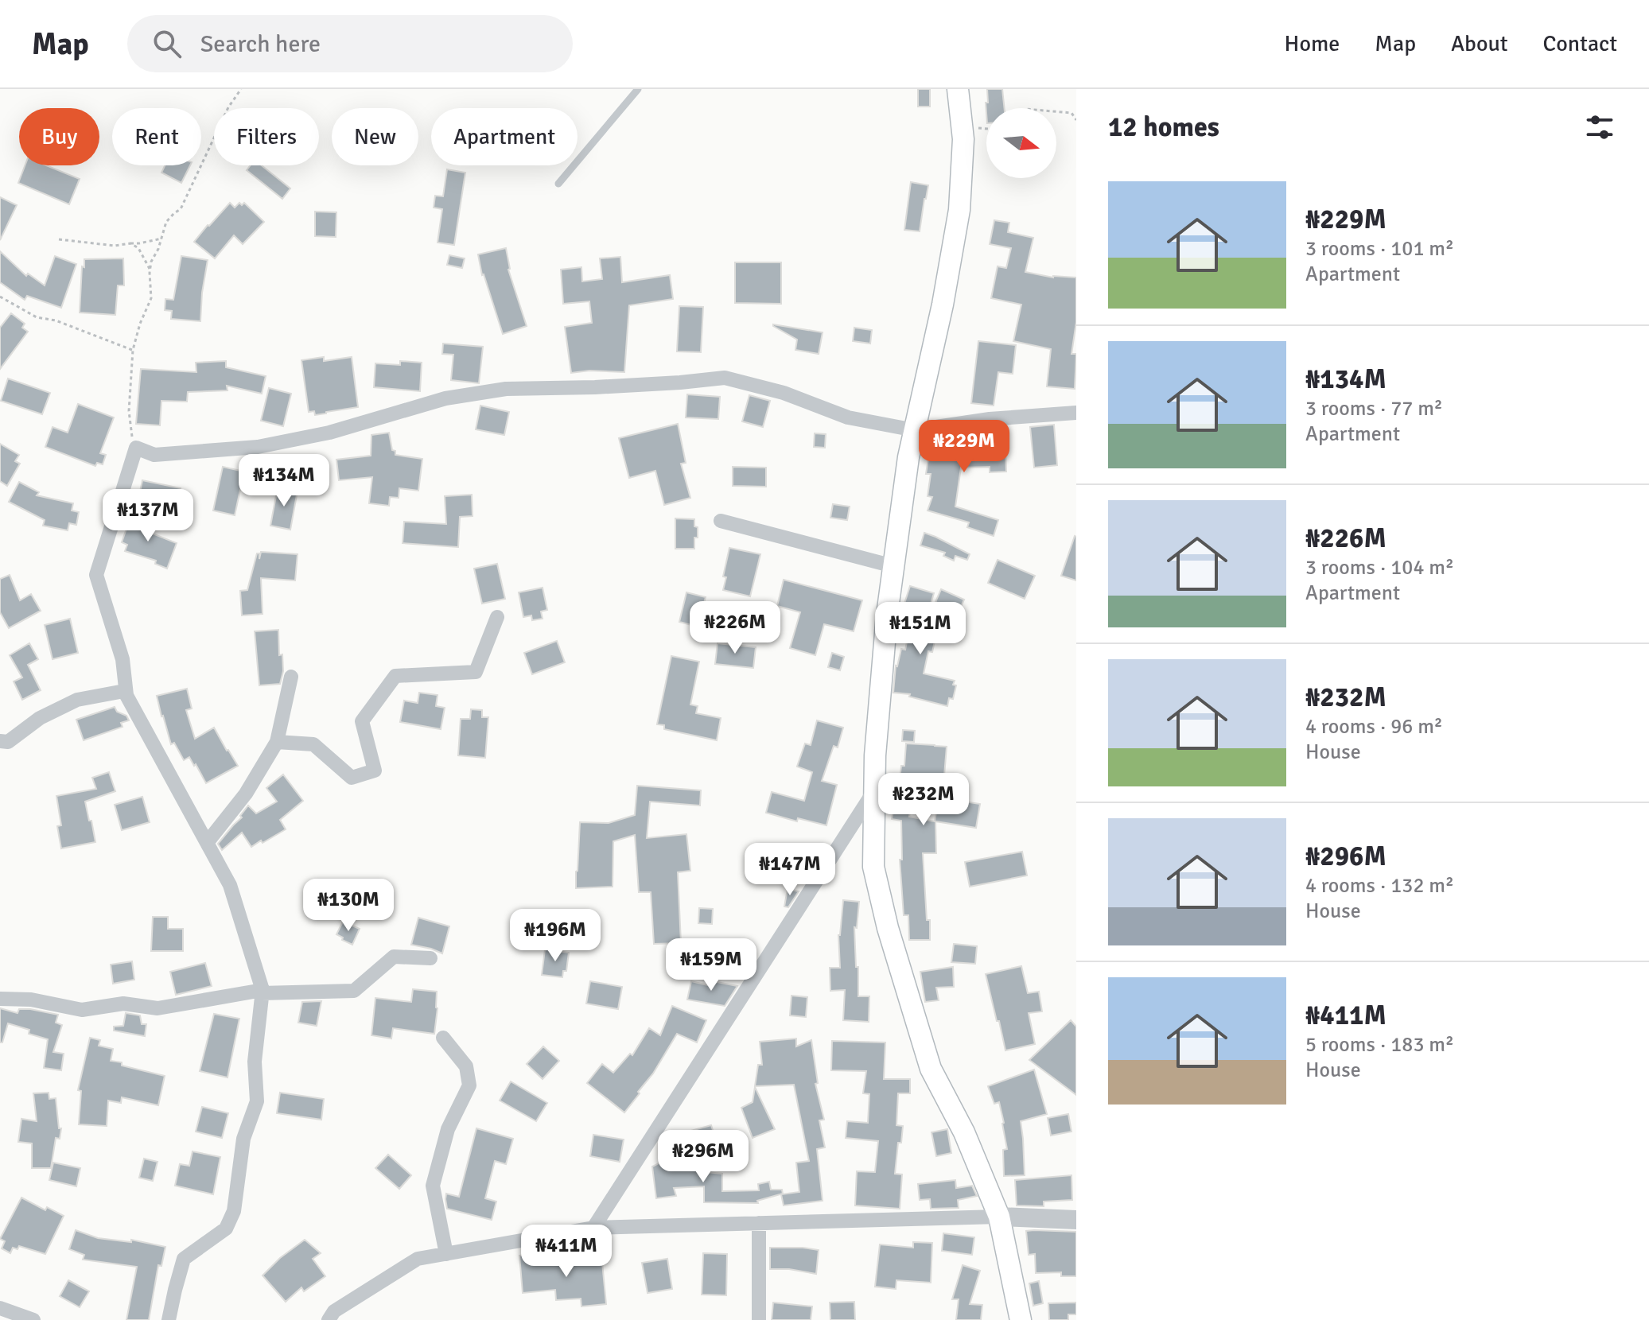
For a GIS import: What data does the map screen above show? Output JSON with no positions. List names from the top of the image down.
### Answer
{
  "north": "right",
  "page": {
    "header": "Map",
    "search": "Search here",
    "nav": [
      "Home",
      "Map",
      "About",
      "Contact"
    ],
    "heading": "12 homes",
    "chip": [
      "Buy",
      "Rent",
      "Filters",
      "New",
      "Apartment"
    ],
    "list": [
      {
        "name": "₦229M",
        "note": "3 rooms · 101 m² · Apartment"
      },
      {
        "name": "₦134M",
        "note": "3 rooms · 77 m² · Apartment"
      },
      {
        "name": "₦226M",
        "note": "3 rooms · 104 m² · Apartment"
      },
      {
        "name": "₦232M",
        "note": "4 rooms · 96 m² · House"
      },
      {
        "name": "₦296M",
        "note": "4 rooms · 132 m² · House"
      },
      {
        "name": "₦411M",
        "note": "5 rooms · 183 m² · House"
      }
    ],
    "price": [
      "₦229M",
      "₦134M",
      "₦137M",
      "₦226M",
      "₦151M",
      "₦232M",
      "₦147M",
      "₦130M",
      "₦196M",
      "₦159M",
      "₦296M",
      "₦411M"
    ]
  }
}
